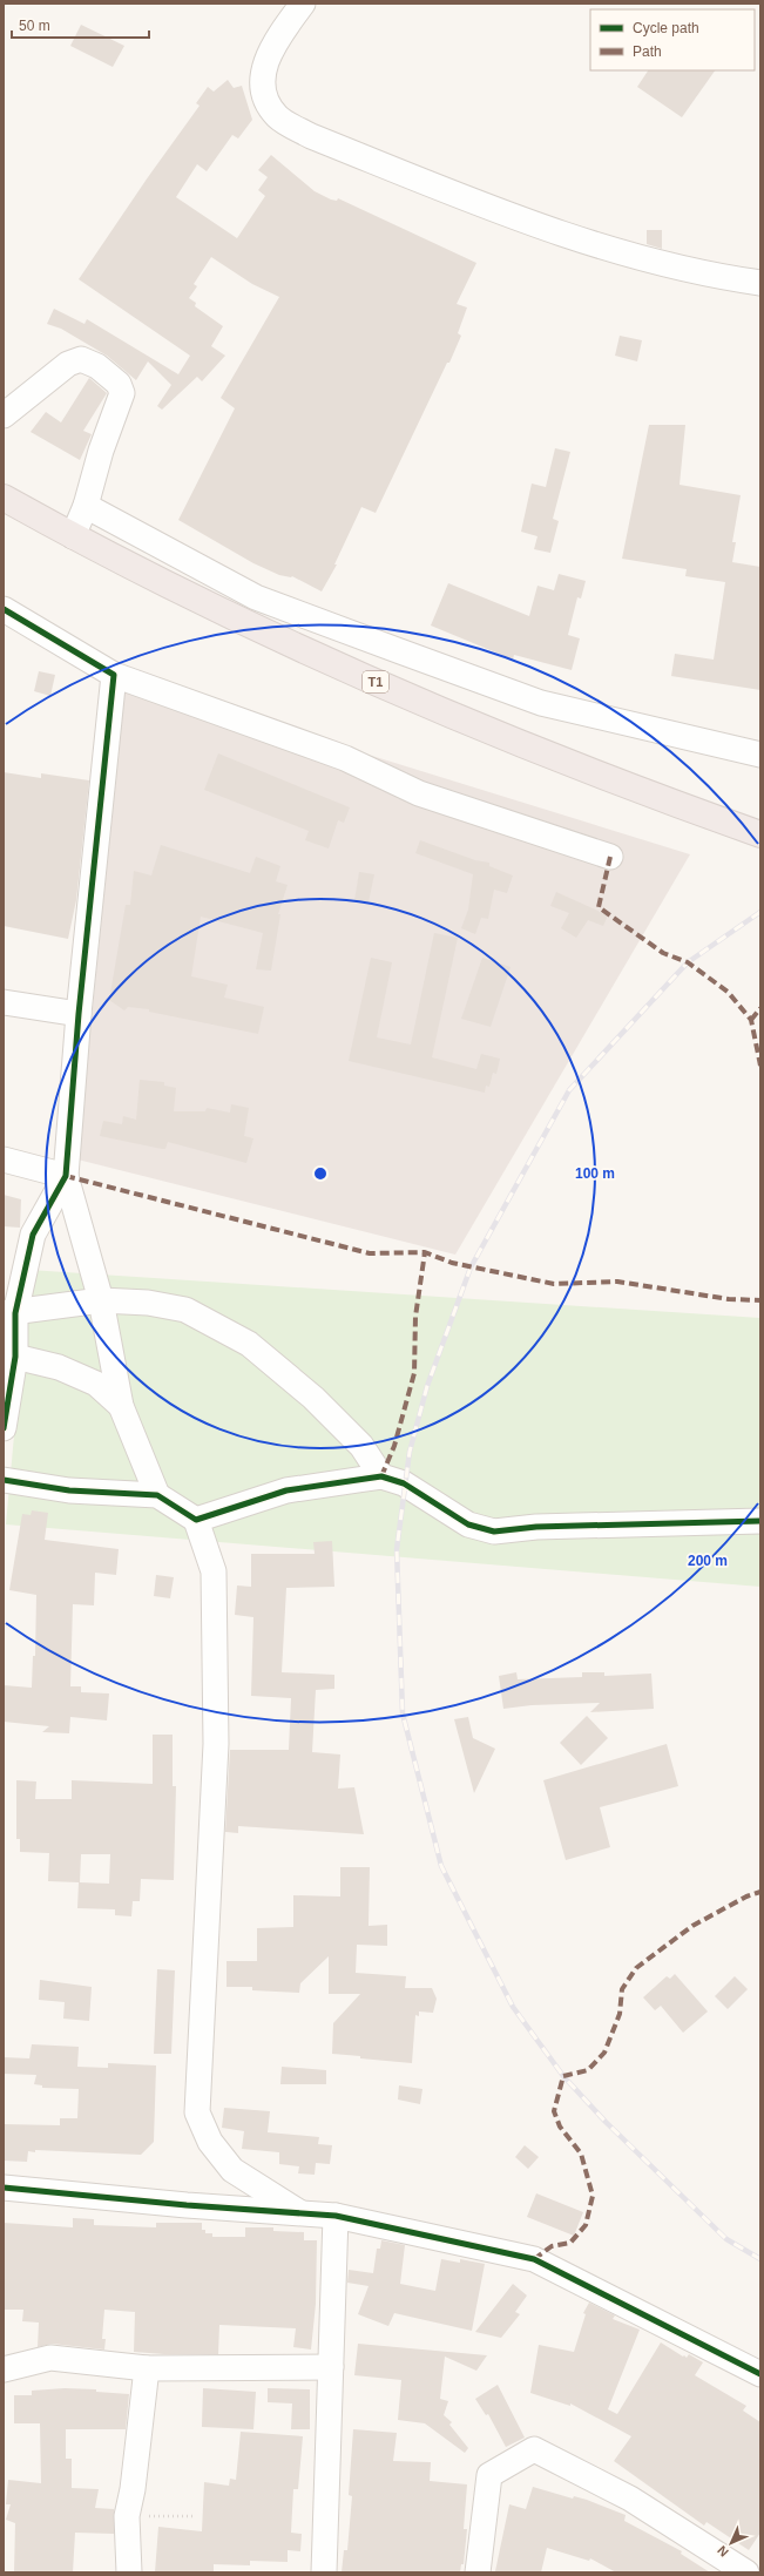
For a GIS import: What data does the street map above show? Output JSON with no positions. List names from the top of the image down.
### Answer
{
  "streets": {
    "highway": ["T1"]
  },
  "legend": ["Cycle path", "Path"],
  "scale_bar": "50 m",
  "north": "bottom left",
  "rings": ["100 m", "200 m"]
}
